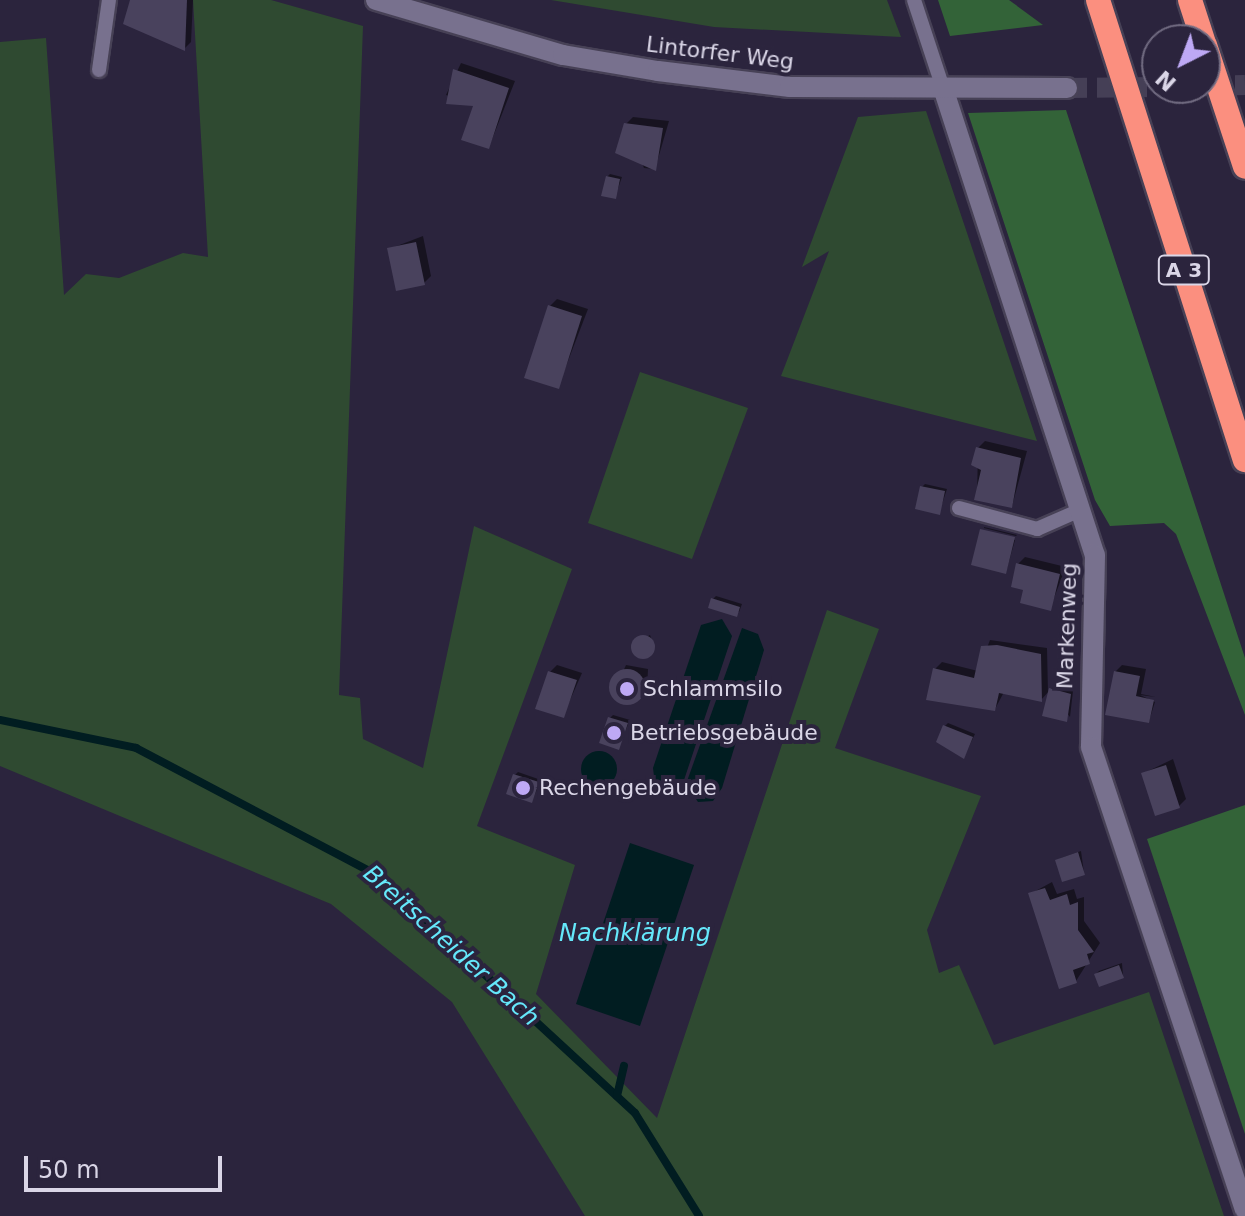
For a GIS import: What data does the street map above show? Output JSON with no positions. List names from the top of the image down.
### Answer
{
  "streets": {
    "highway": ["A 3"],
    "street": ["Lintorfer Weg", "Markenweg"]
  },
  "crossings": [
    ["Lintorfer Weg", "Markenweg"]
  ],
  "water": ["Nachklärung", "Breitscheider Bach"],
  "places": ["Schlammsilo", "Betriebsgebäude", "Rechengebäude"],
  "scale_bar": "50 m",
  "north": "bottom left"
}
